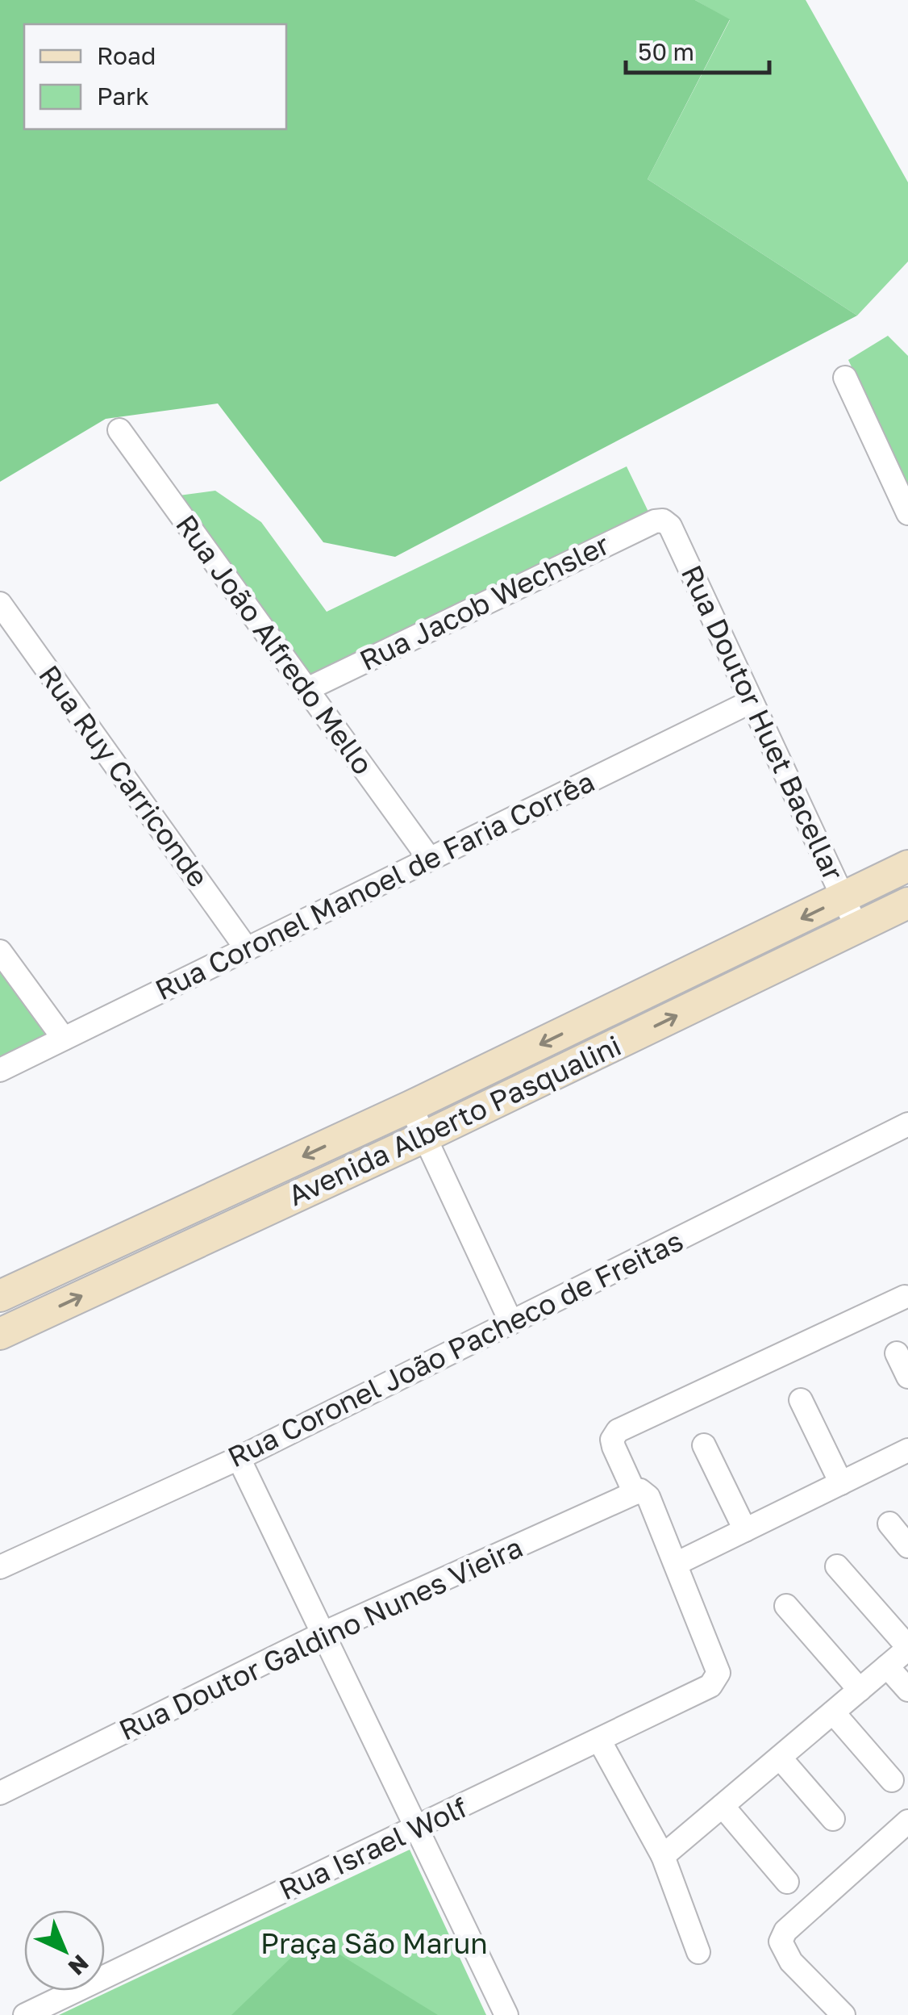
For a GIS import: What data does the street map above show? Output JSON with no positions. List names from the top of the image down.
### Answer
{
  "streets": {
    "main road": ["Avenida Alberto Pasqualini"],
    "street": [
      "Rua Jacob Wechsler",
      "Rua João Alfredo Mello",
      "Rua Doutor Huet Bacellar",
      "Rua Ruy Carriconde",
      "Rua Coronel Manoel de Faria Corrêa",
      "Rua Coronel João Pacheco de Freitas",
      "Rua Doutor Galdino Nunes Vieira",
      "Rua Israel Wolf"
    ]
  },
  "crossings": [
    ["Rua Jacob Wechsler", "Rua João Alfredo Mello"],
    ["Rua Jacob Wechsler", "Rua Doutor Huet Bacellar"],
    ["Rua João Alfredo Mello", "Rua Coronel Manoel de Faria Corrêa"],
    ["Rua Doutor Huet Bacellar", "Rua Coronel Manoel de Faria Corrêa"],
    ["Rua Doutor Huet Bacellar", "Avenida Alberto Pasqualini"],
    ["Rua Ruy Carriconde", "Rua Coronel Manoel de Faria Corrêa"]
  ],
  "parks": ["Praça São Marun"],
  "legend": ["Road", "Park"],
  "scale_bar": "50 m",
  "north": "bottom right"
}
